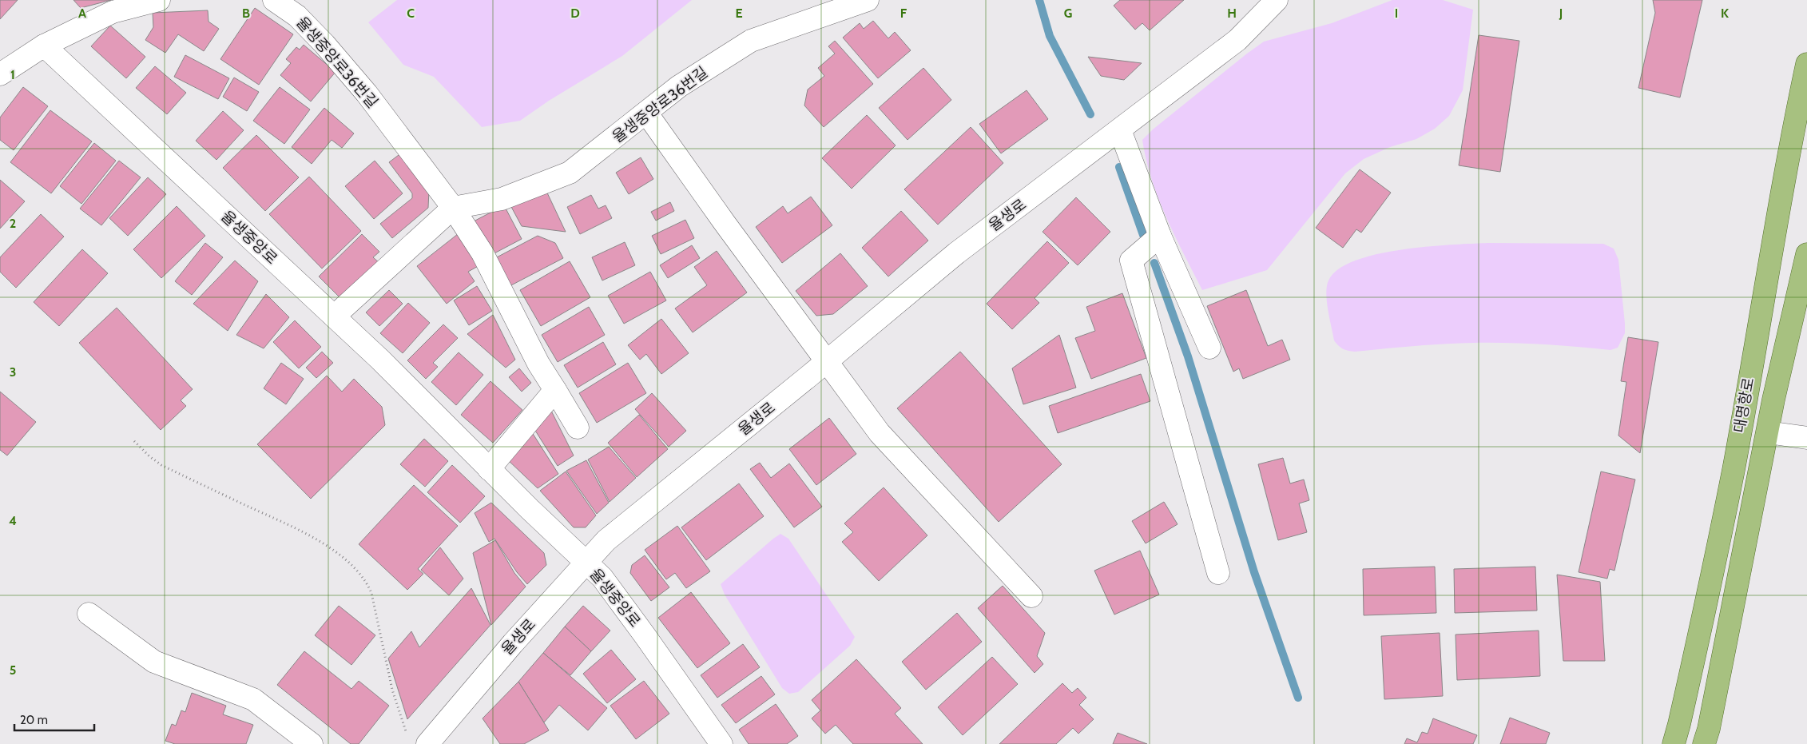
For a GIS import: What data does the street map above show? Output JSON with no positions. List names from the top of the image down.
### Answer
{
  "streets": {
    "main road": ["대명항로"],
    "street": ["율생중앙로36번길", "율생로", "율생중앙로"]
  },
  "crossings": [
    ["율생로", "율생중앙로"]
  ],
  "scale_bar": "20 m",
  "grid": {
    "columns": [
      "A",
      "B",
      "C",
      "D",
      "E",
      "F",
      "G",
      "H",
      "I",
      "J",
      "K"
    ],
    "rows": [
      "1",
      "2",
      "3",
      "4",
      "5"
    ]
  }
}
